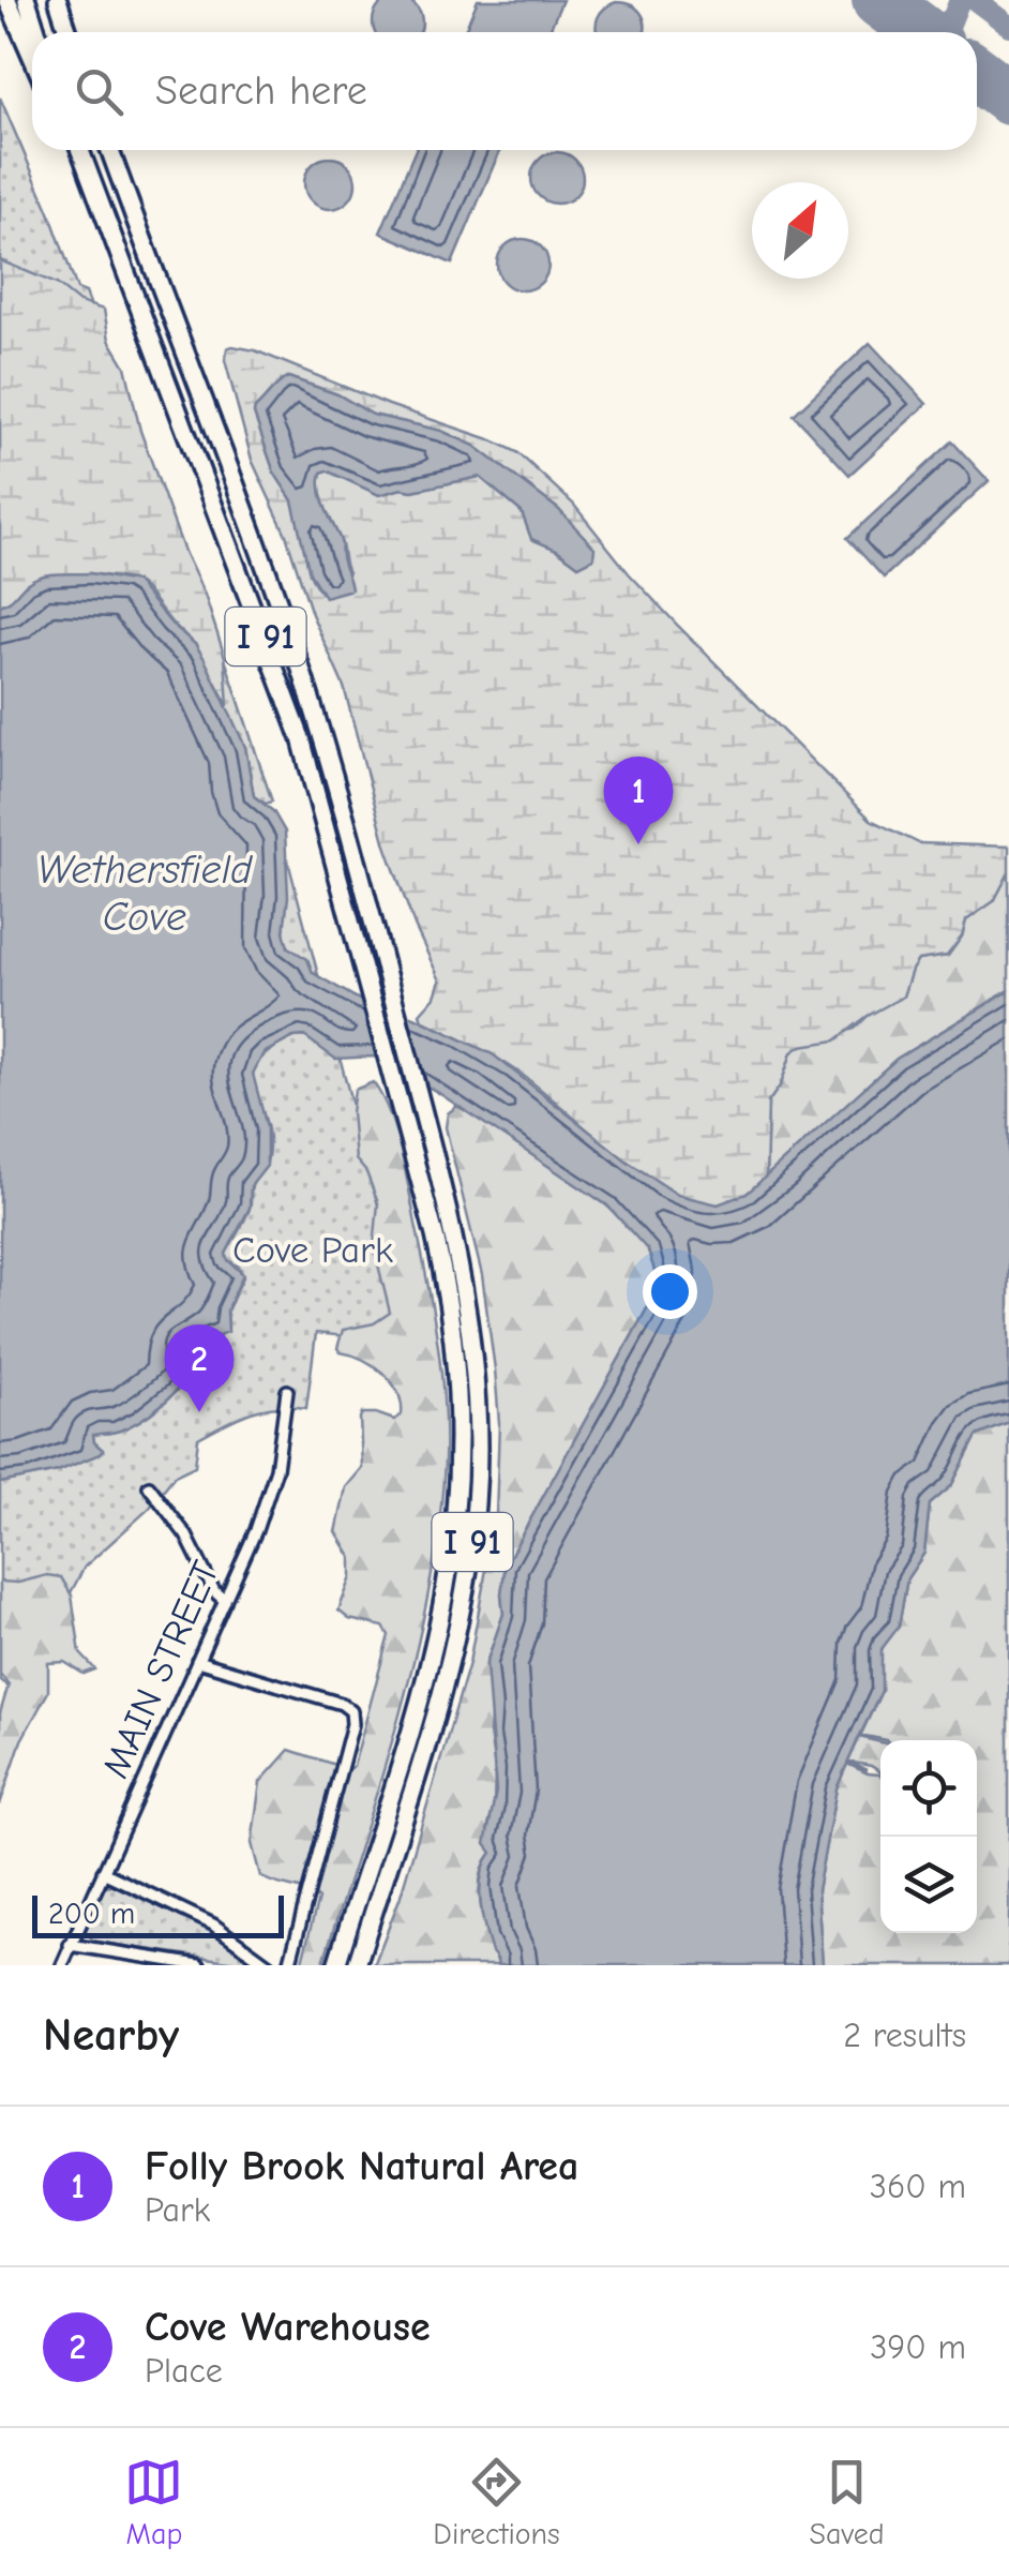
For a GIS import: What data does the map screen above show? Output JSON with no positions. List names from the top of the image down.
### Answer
{
  "streets": {
    "highway": ["I 91"],
    "street": ["MAIN STREET"]
  },
  "water": ["Wethersfield Cove"],
  "parks": ["Cove Park"],
  "scale_bar": "200 m",
  "north": "top right",
  "page": {
    "search": "Search here",
    "pins": ["1", "2"],
    "scale": "200 m",
    "heading": ["Nearby", "2 results"],
    "list": [
      {
        "mark": "1",
        "name": "Folly Brook Natural Area",
        "note": "Park",
        "value": "360 m"
      },
      {
        "mark": "2",
        "name": "Cove Warehouse",
        "note": "Place",
        "value": "390 m"
      }
    ],
    "nav": ["Map", "Directions", "Saved"]
  }
}
